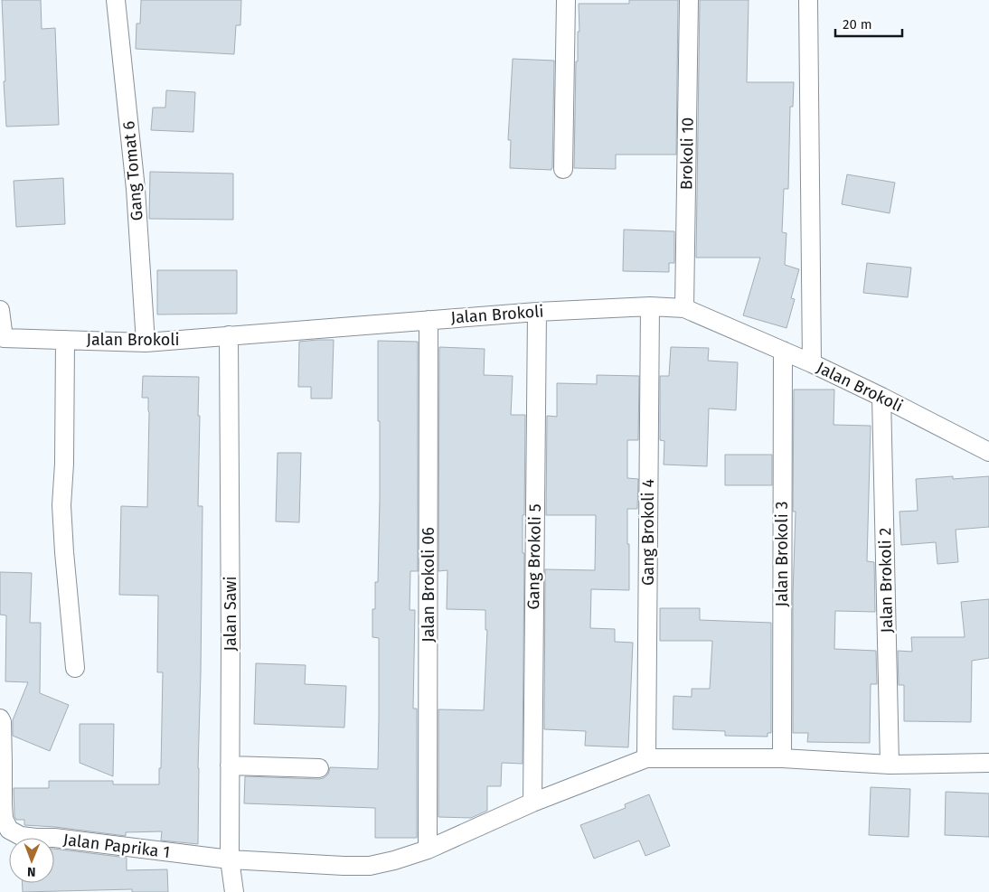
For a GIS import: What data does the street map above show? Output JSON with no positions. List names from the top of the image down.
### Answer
{
  "streets": {
    "street": [
      "Brokoli 10",
      "Gang Tomat 6",
      "Jalan Brokoli",
      "Gang Brokoli 4",
      "Jalan Brokoli 3",
      "Gang Brokoli 5",
      "Jalan Brokoli 2",
      "Jalan Brokoli 06",
      "Jalan Sawi",
      "Jalan Paprika 1"
    ]
  },
  "crossings": [
    ["Brokoli 10", "Jalan Brokoli"],
    ["Gang Tomat 6", "Jalan Brokoli"],
    ["Jalan Brokoli", "Gang Brokoli 4"],
    ["Jalan Brokoli", "Jalan Brokoli 3"],
    ["Jalan Brokoli", "Gang Brokoli 5"],
    ["Jalan Brokoli", "Jalan Brokoli 2"],
    ["Jalan Brokoli", "Jalan Brokoli 06"],
    ["Jalan Brokoli", "Jalan Sawi"],
    ["Gang Brokoli 4", "Jalan Paprika 1"],
    ["Gang Brokoli 5", "Jalan Paprika 1"],
    ["Jalan Brokoli 06", "Jalan Paprika 1"],
    ["Jalan Sawi", "Jalan Paprika 1"]
  ],
  "scale_bar": "20 m",
  "north": "bottom"
}
